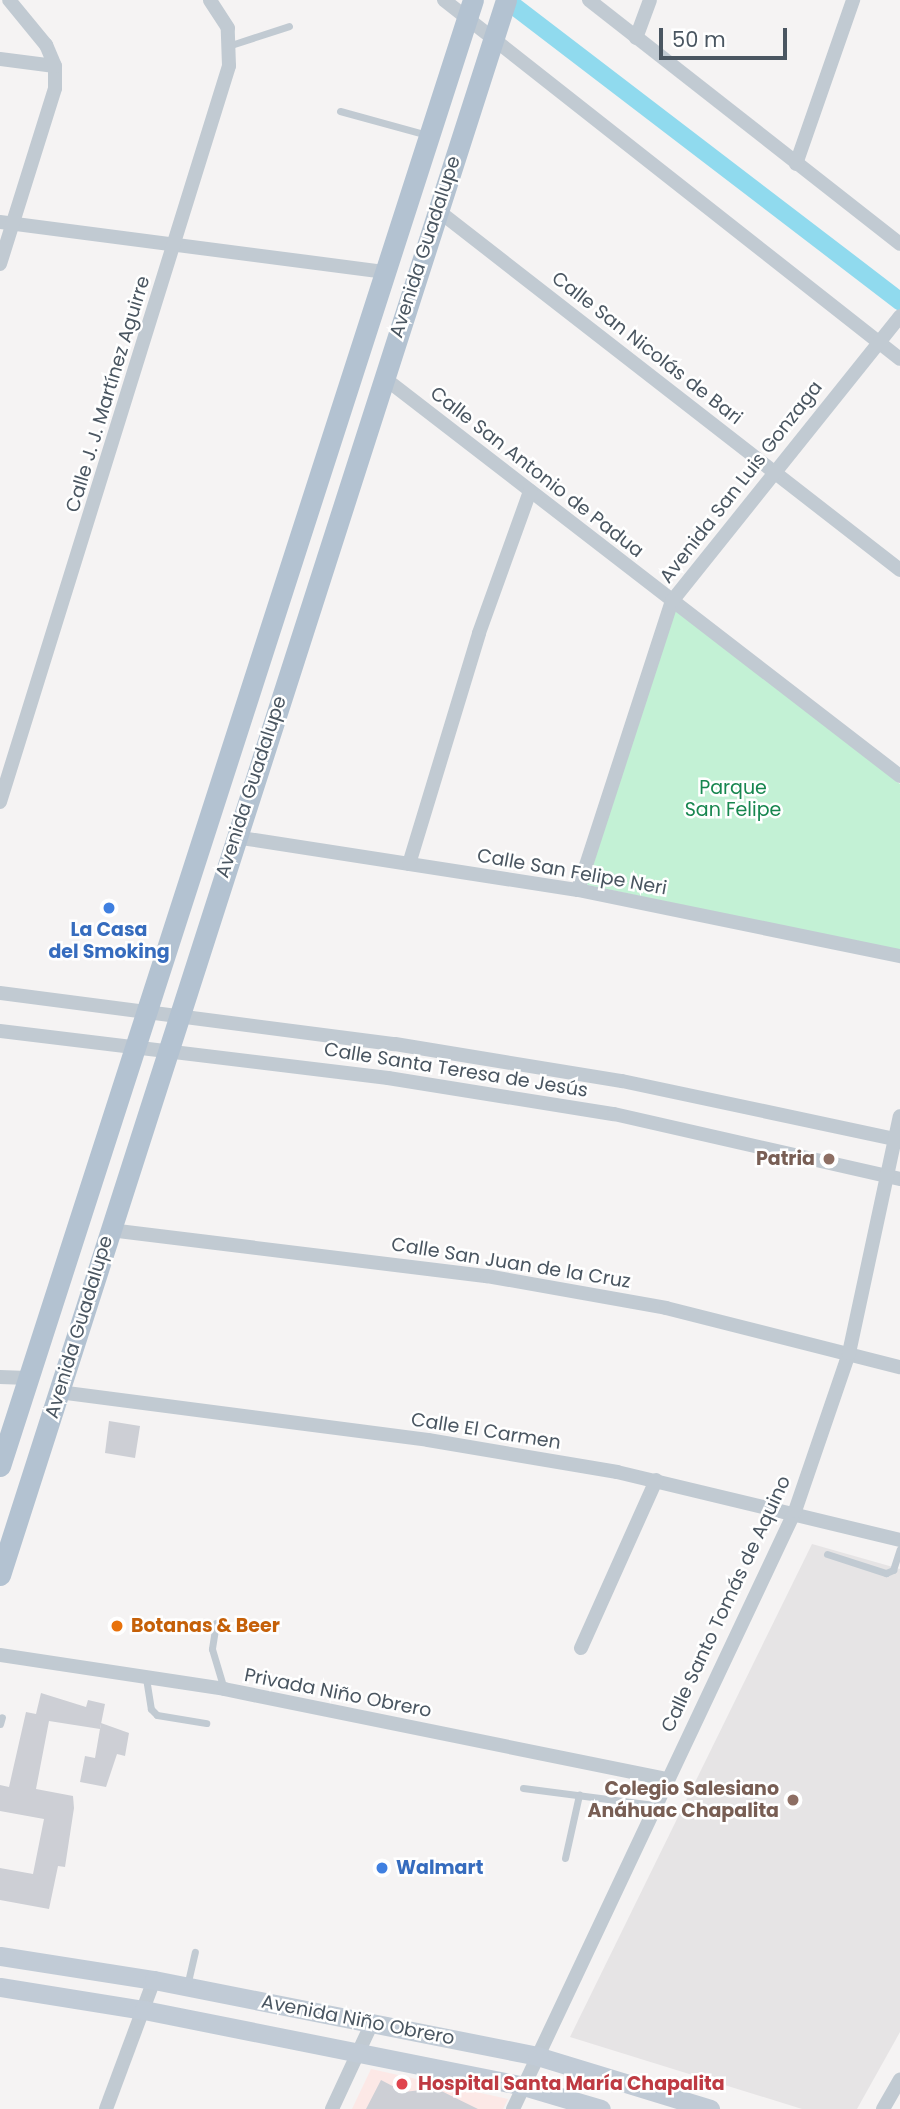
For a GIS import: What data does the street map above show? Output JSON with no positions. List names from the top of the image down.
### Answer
{
  "streets": {
    "main road": ["Avenida Guadalupe", "Avenida Niño Obrero"],
    "street": [
      "Calle San Nicolás de Bari",
      "Calle J. J. Martínez Aguirre",
      "Calle San Antonio de Padua",
      "Avenida San Luis Gonzaga",
      "Calle San Felipe Neri",
      "Calle Santa Teresa de Jesús",
      "Calle San Juan de la Cruz",
      "Calle El Carmen",
      "Calle Santo Tomás de Aquino",
      "Privada Niño Obrero"
    ]
  },
  "crossings": [
    ["Avenida Guadalupe", "Calle San Nicolás de Bari"],
    ["Avenida Guadalupe", "Calle San Antonio de Padua"],
    ["Avenida Guadalupe", "Calle San Felipe Neri"],
    ["Avenida Guadalupe", "Calle Santa Teresa de Jesús"],
    ["Avenida Guadalupe", "Calle San Juan de la Cruz"],
    ["Avenida Guadalupe", "Calle El Carmen"],
    ["Calle San Nicolás de Bari", "Avenida San Luis Gonzaga"],
    ["Calle San Antonio de Padua", "Avenida San Luis Gonzaga"],
    ["Avenida San Luis Gonzaga", "Calle San Felipe Neri"],
    ["Calle Santa Teresa de Jesús", "Calle Santo Tomás de Aquino"],
    ["Calle San Juan de la Cruz", "Calle Santo Tomás de Aquino"],
    ["Calle El Carmen", "Calle Santo Tomás de Aquino"],
    ["Calle Santo Tomás de Aquino", "Privada Niño Obrero"],
    ["Calle Santo Tomás de Aquino", "Avenida Niño Obrero"]
  ],
  "parks": ["Parque San Felipe"],
  "places": [
    "La Casa del Smoking",
    "Patria",
    "Botanas & Beer",
    "Colegio Salesiano Anáhuac Chapalita",
    "Walmart",
    "Hospital Santa María Chapalita"
  ],
  "scale_bar": "50 m"
}
